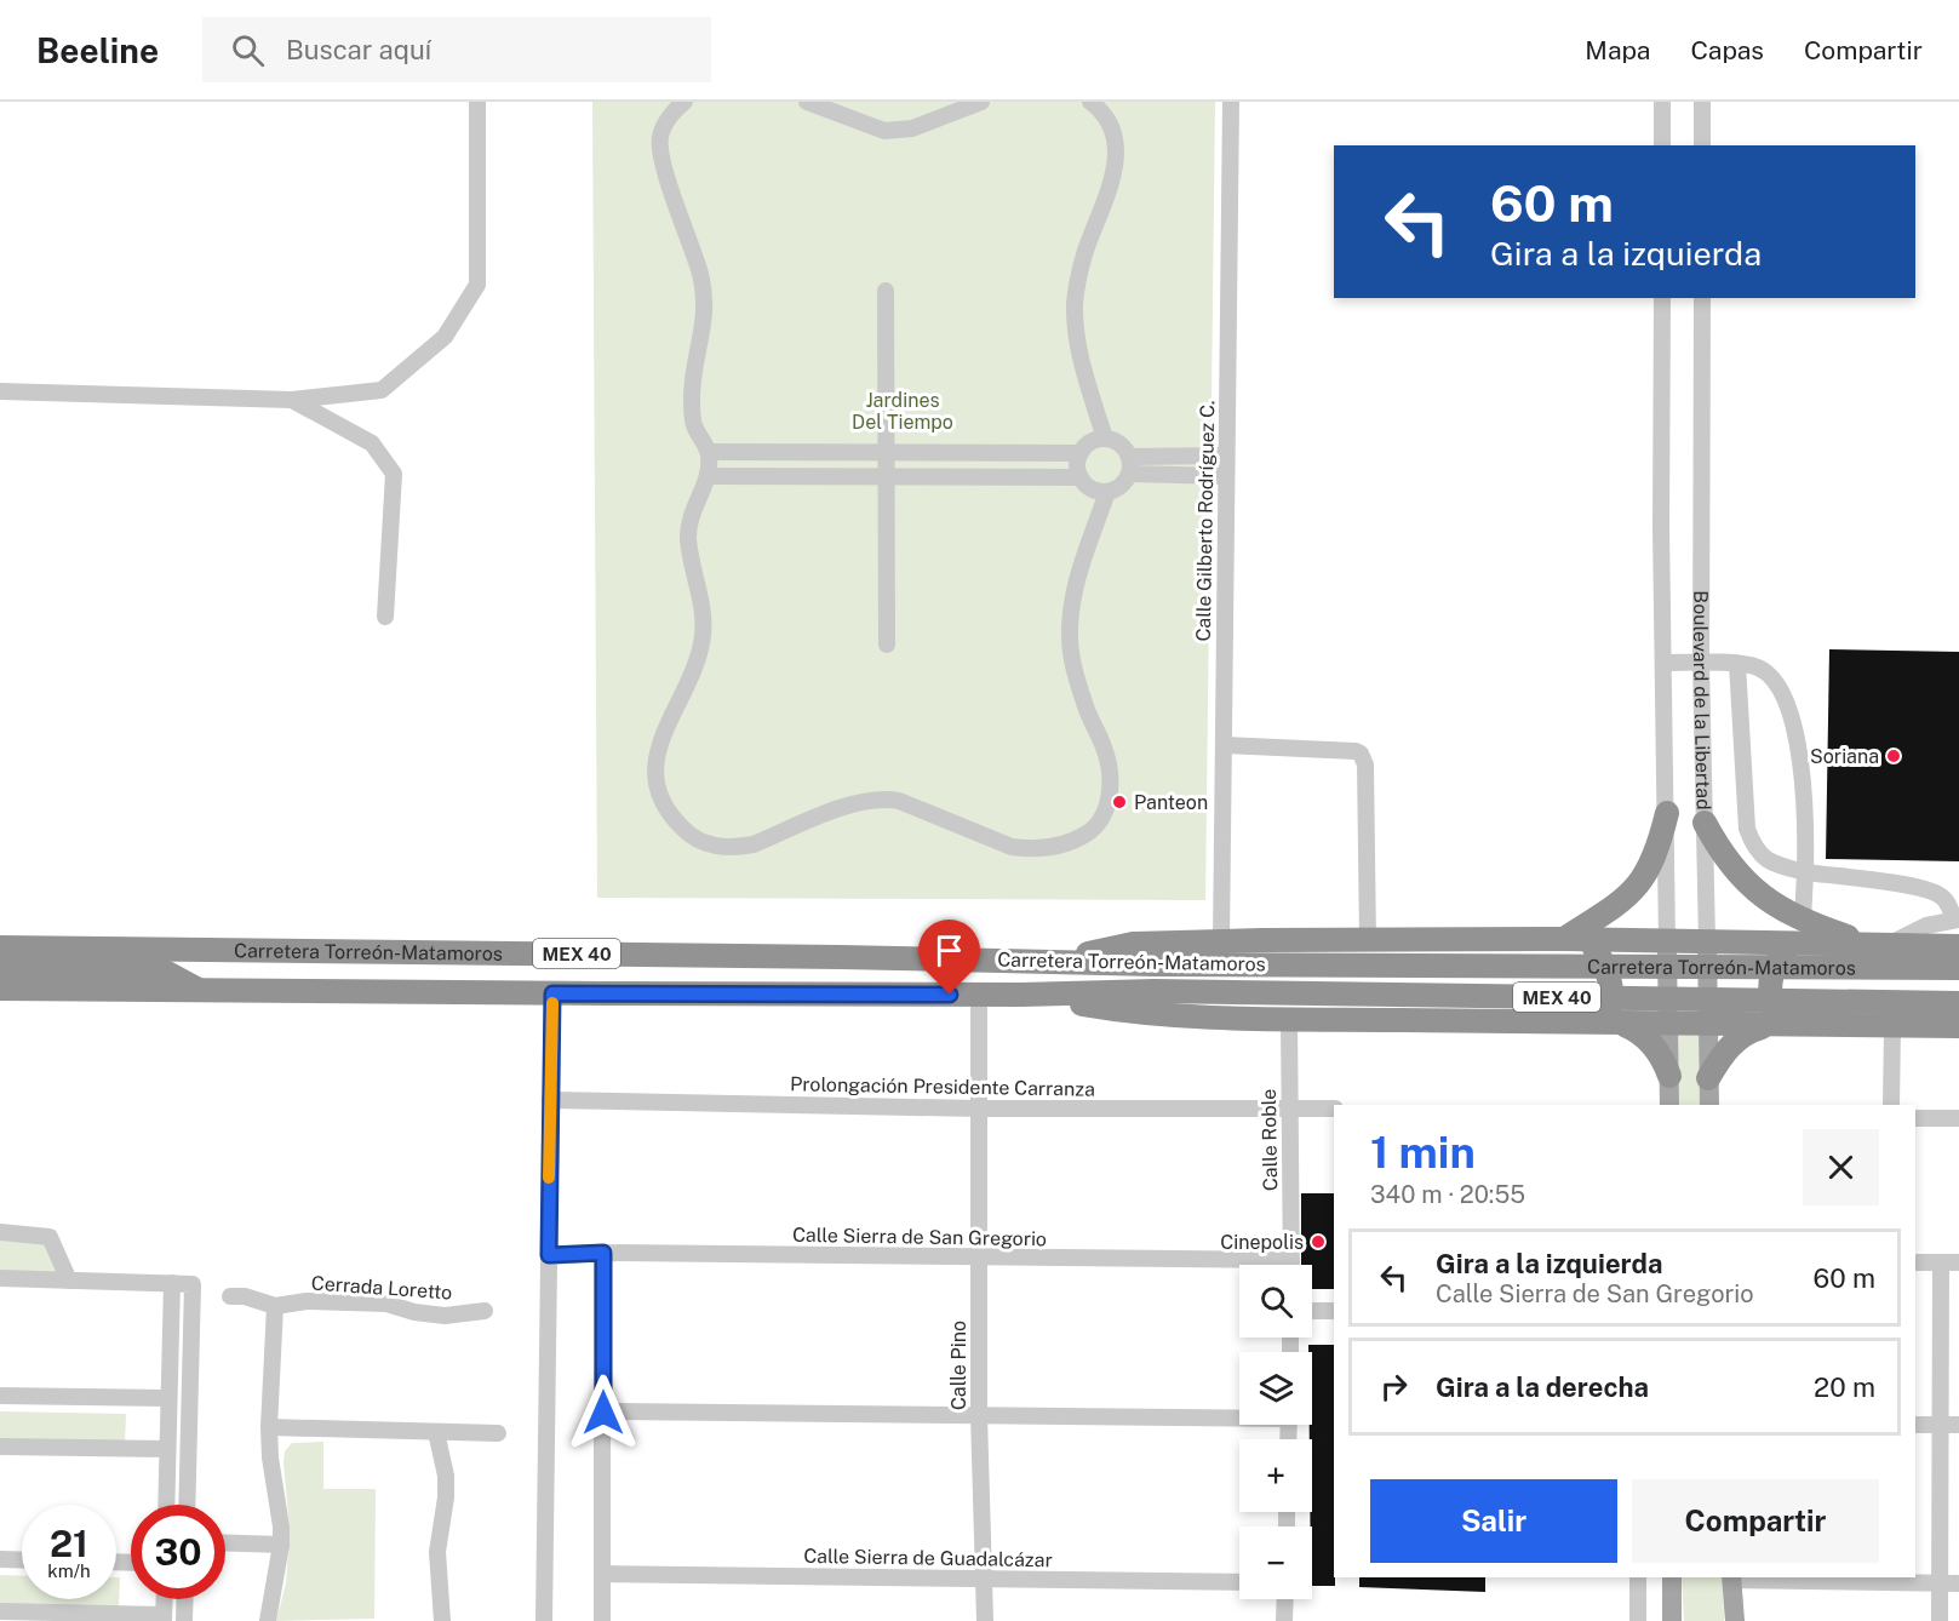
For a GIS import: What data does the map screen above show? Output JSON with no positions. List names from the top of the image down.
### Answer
{
  "streets": {
    "highway": ["Carretera Torreón-Matamoros", "MEX 40"],
    "main road": ["Boulevard de la Libertad"],
    "street": [
      "Calle Gilberto Rodríguez C.",
      "Prolongación Presidente Carranza",
      "Calle Roble",
      "Calle Sierra de San Gregorio",
      "Cerrada Loretto",
      "Calle Pino",
      "Calle Sierra de Guadalcázar"
    ]
  },
  "crossings": [
    ["MEX 40", "Calle Pino"],
    ["Prolongación Presidente Carranza", "Calle Roble"],
    ["Prolongación Presidente Carranza", "Calle Pino"],
    ["Calle Sierra de San Gregorio", "Calle Pino"],
    ["Calle Pino", "Calle Sierra de Guadalcázar"]
  ],
  "parks": ["Jardines Del Tiempo"],
  "places": ["Soriana", "Panteon", "Cinepolis"],
  "page": {
    "header": "Beeline",
    "search": "Buscar aquí",
    "nav": ["Mapa", "Capas", "Compartir"],
    "turn": ["60 m", "Gira a la izquierda"],
    "heading": ["1 min", "340 m · 20:55"],
    "list": [
      {
        "name": "Gira a la izquierda",
        "note": "Calle Sierra de San Gregorio",
        "value": "60 m"
      },
      {
        "name": "Gira a la derecha",
        "value": "20 m"
      }
    ],
    "map_buttons": ["+", "−"],
    "buttons": ["Salir", "Compartir"],
    "speed": "21 km/h",
    "limit": "30"
  }
}
